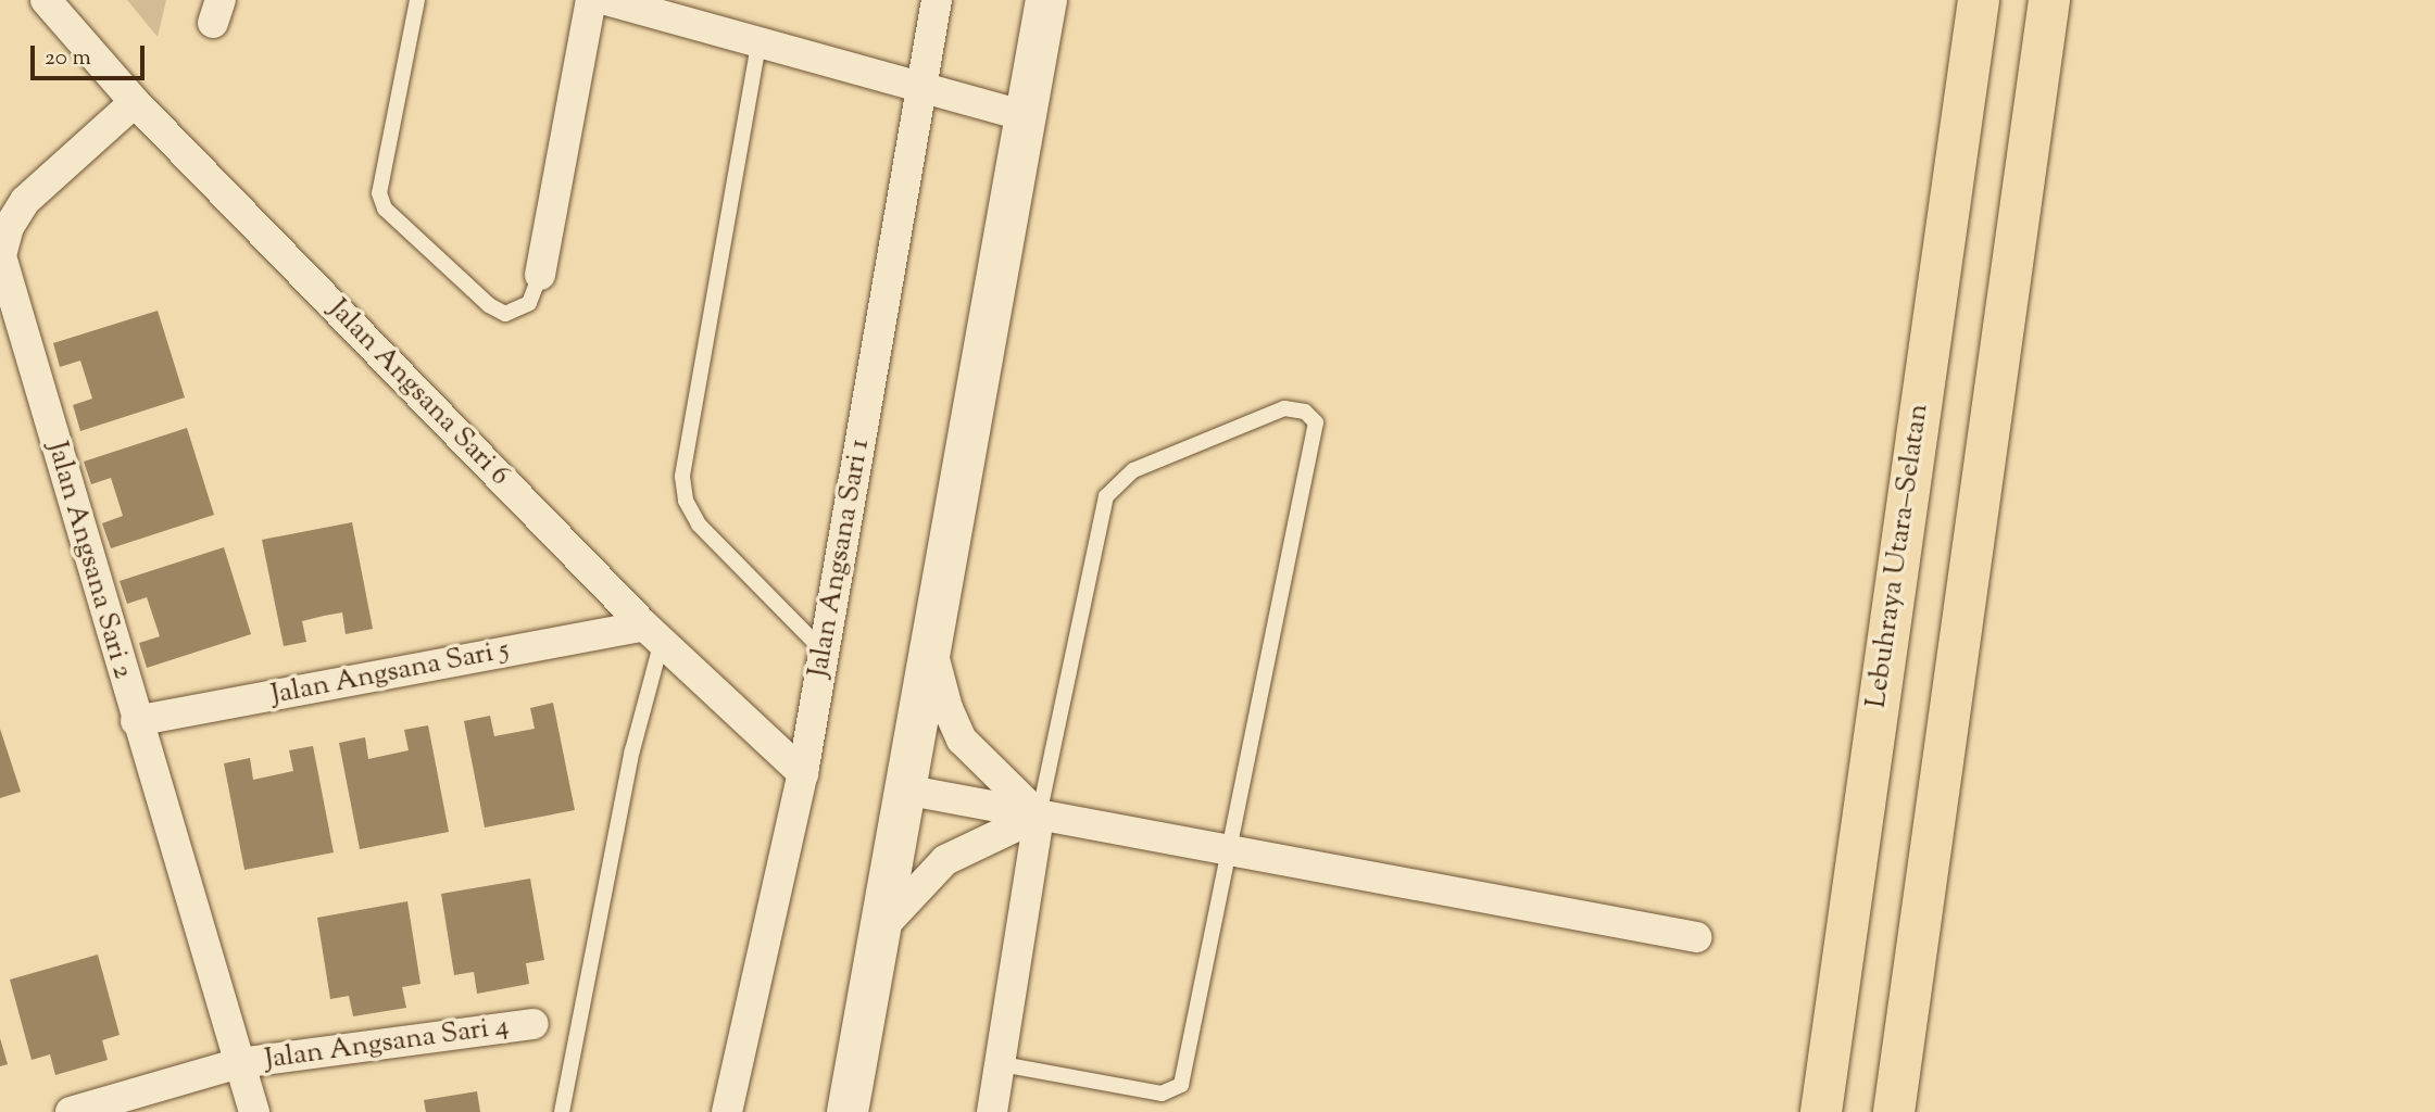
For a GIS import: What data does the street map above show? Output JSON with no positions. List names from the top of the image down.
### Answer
{
  "streets": {
    "highway": ["Lebuhraya Utara–Selatan"],
    "street": [
      "Jalan Angsana Sari 6",
      "Jalan Angsana Sari 1",
      "Jalan Angsana Sari 2",
      "Jalan Angsana Sari 5",
      "Jalan Angsana Sari 4"
    ]
  },
  "crossings": [
    ["Jalan Angsana Sari 6", "Jalan Angsana Sari 1"],
    ["Jalan Angsana Sari 6", "Jalan Angsana Sari 2"],
    ["Jalan Angsana Sari 6", "Jalan Angsana Sari 5"],
    ["Jalan Angsana Sari 2", "Jalan Angsana Sari 5"],
    ["Jalan Angsana Sari 2", "Jalan Angsana Sari 4"]
  ],
  "scale_bar": "20 m"
}
